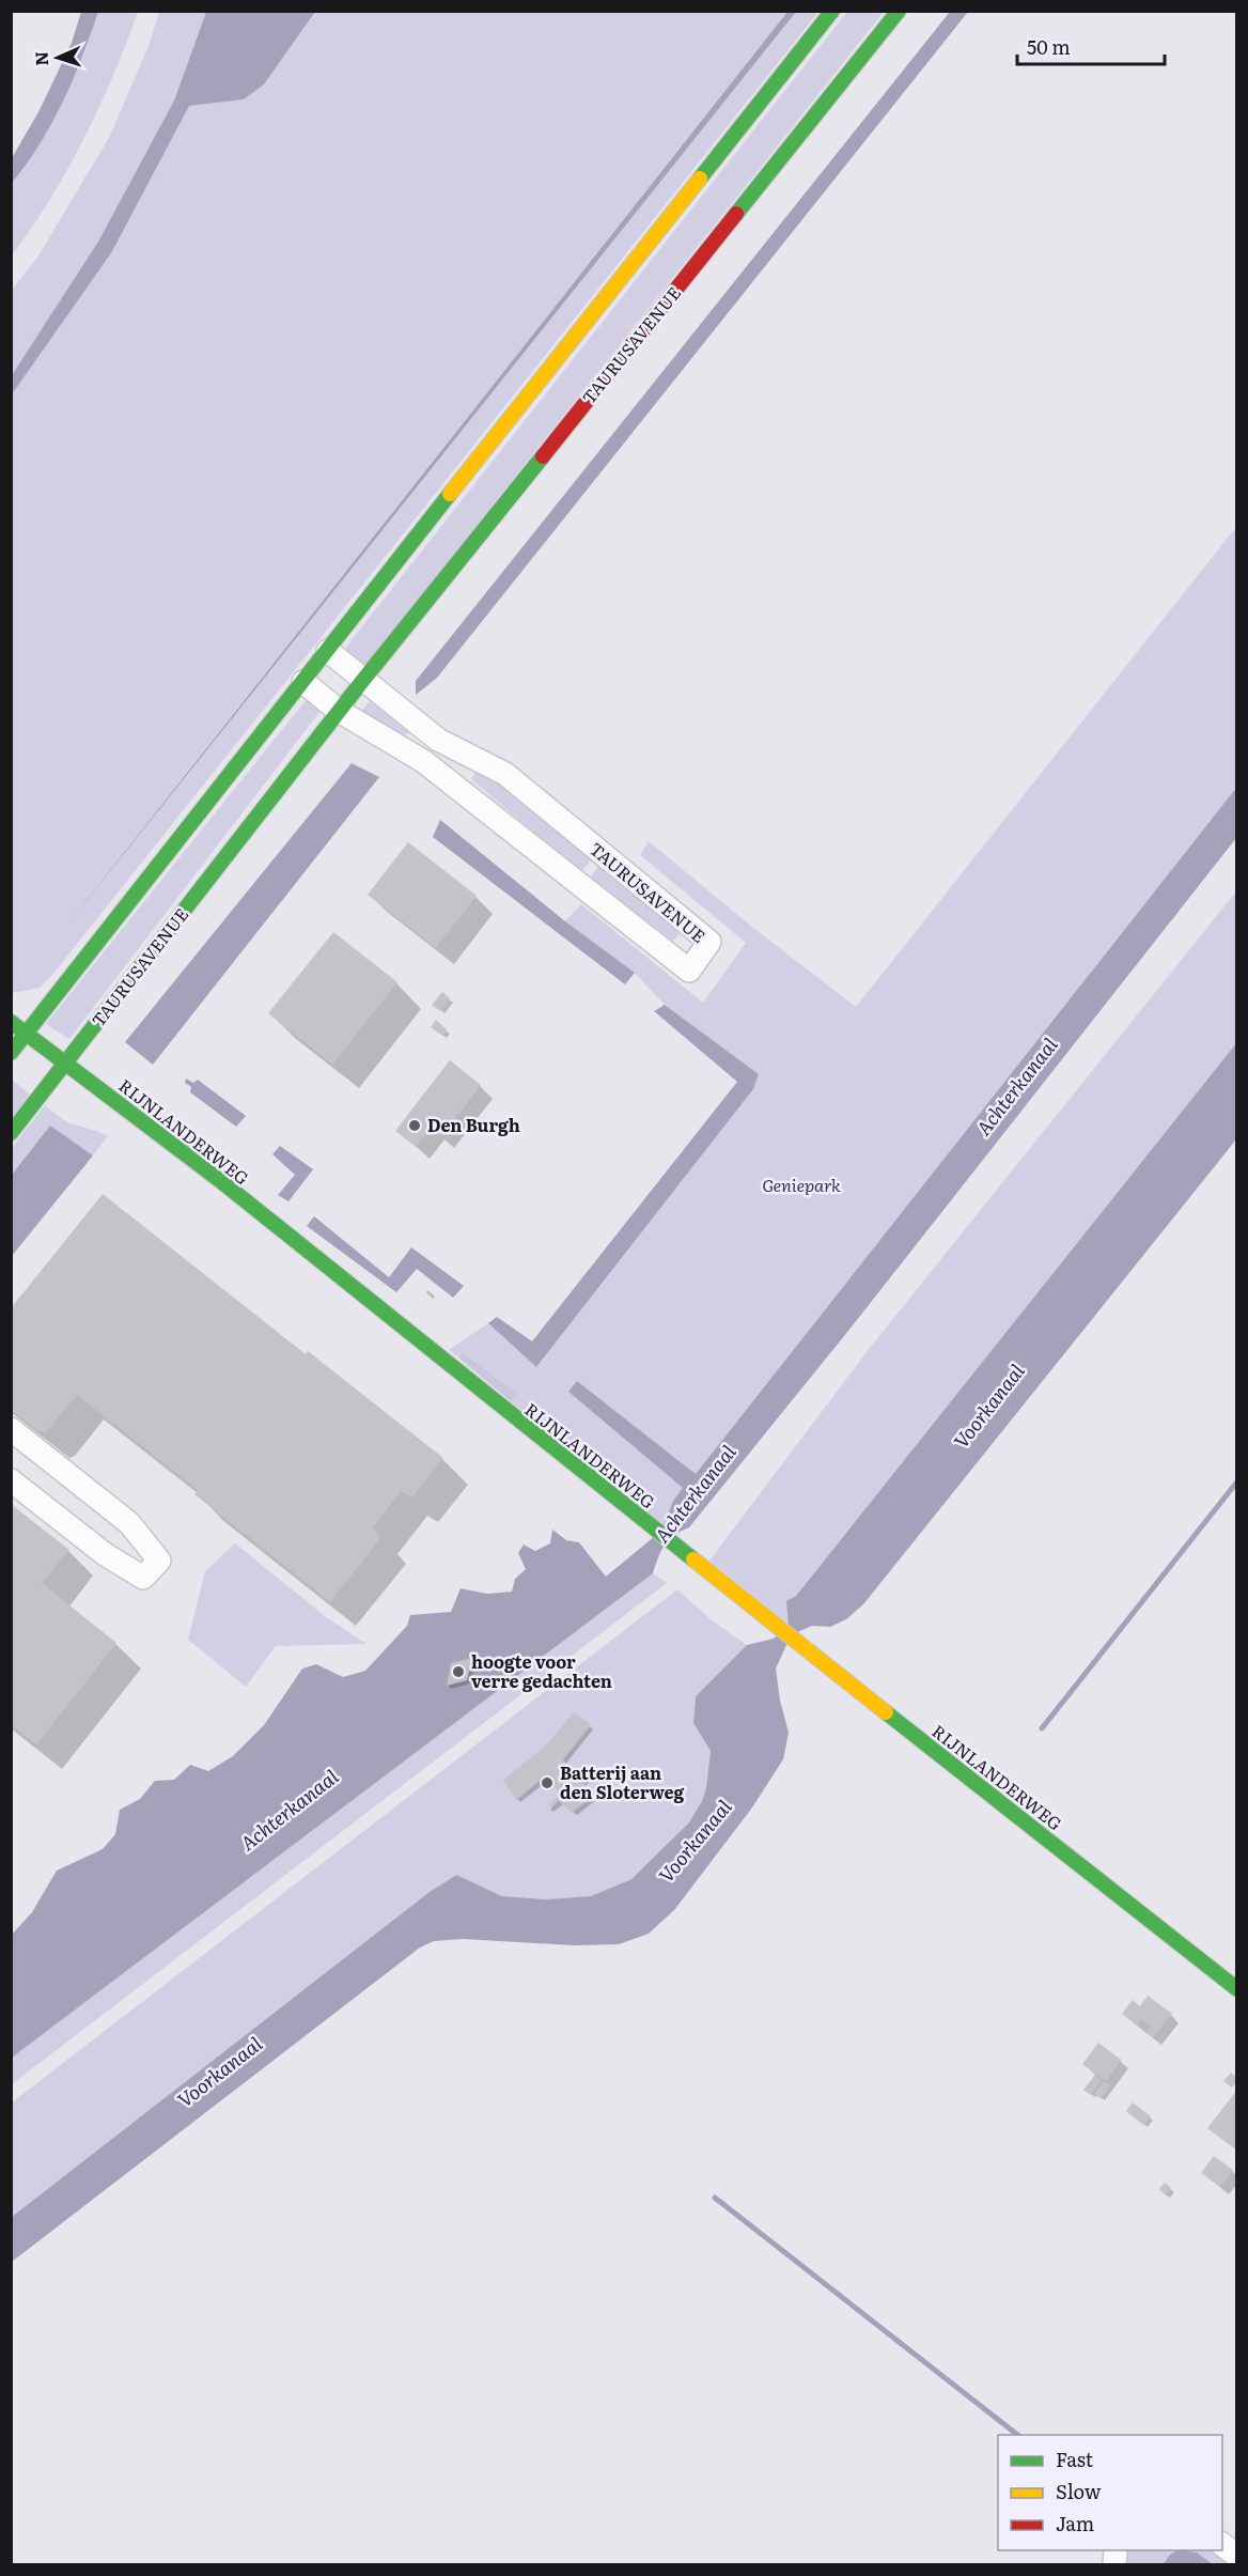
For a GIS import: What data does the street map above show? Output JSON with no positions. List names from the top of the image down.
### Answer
{
  "streets": {
    "main road": ["TAURUSAVENUE", "RIJNLANDERWEG"]
  },
  "crossings": [
    ["TAURUSAVENUE", "RIJNLANDERWEG"]
  ],
  "water": ["Achterkanaal", "Voorkanaal"],
  "parks": ["Geniepark"],
  "places": ["Den Burgh", "hoogte voor verre gedachten", "Batterij aan den Sloterweg"],
  "legend": ["Fast", "Slow", "Jam"],
  "scale_bar": "50 m",
  "north": "left"
}
